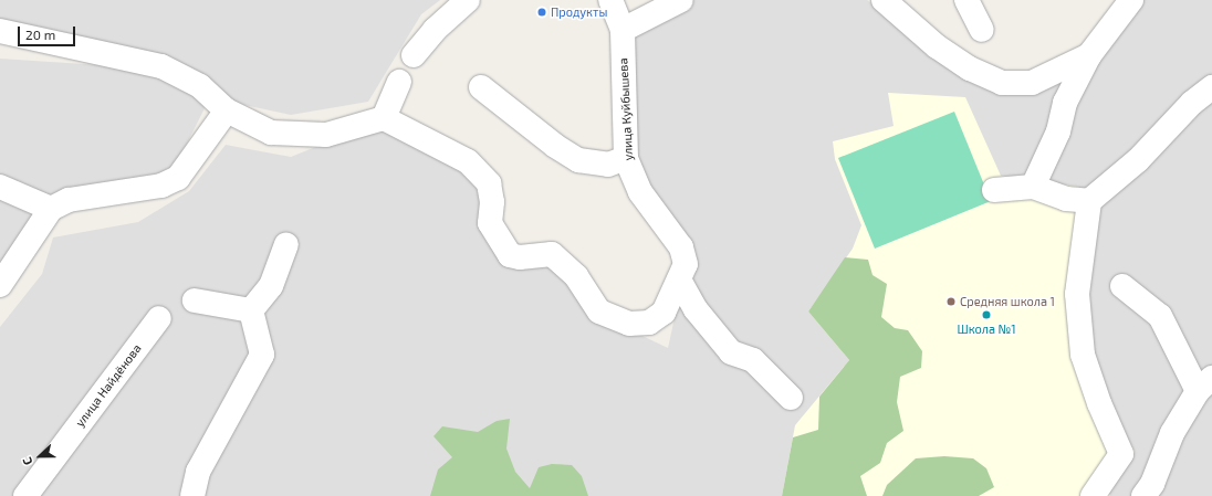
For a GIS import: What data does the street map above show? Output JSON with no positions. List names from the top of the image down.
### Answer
{
  "streets": {
    "street": ["улица Куйбышева", "улица Найдёнова"]
  },
  "places": ["Продукты", "Средняя школа 1", "Школа №1"],
  "scale_bar": "20 m",
  "north": "left"
}
